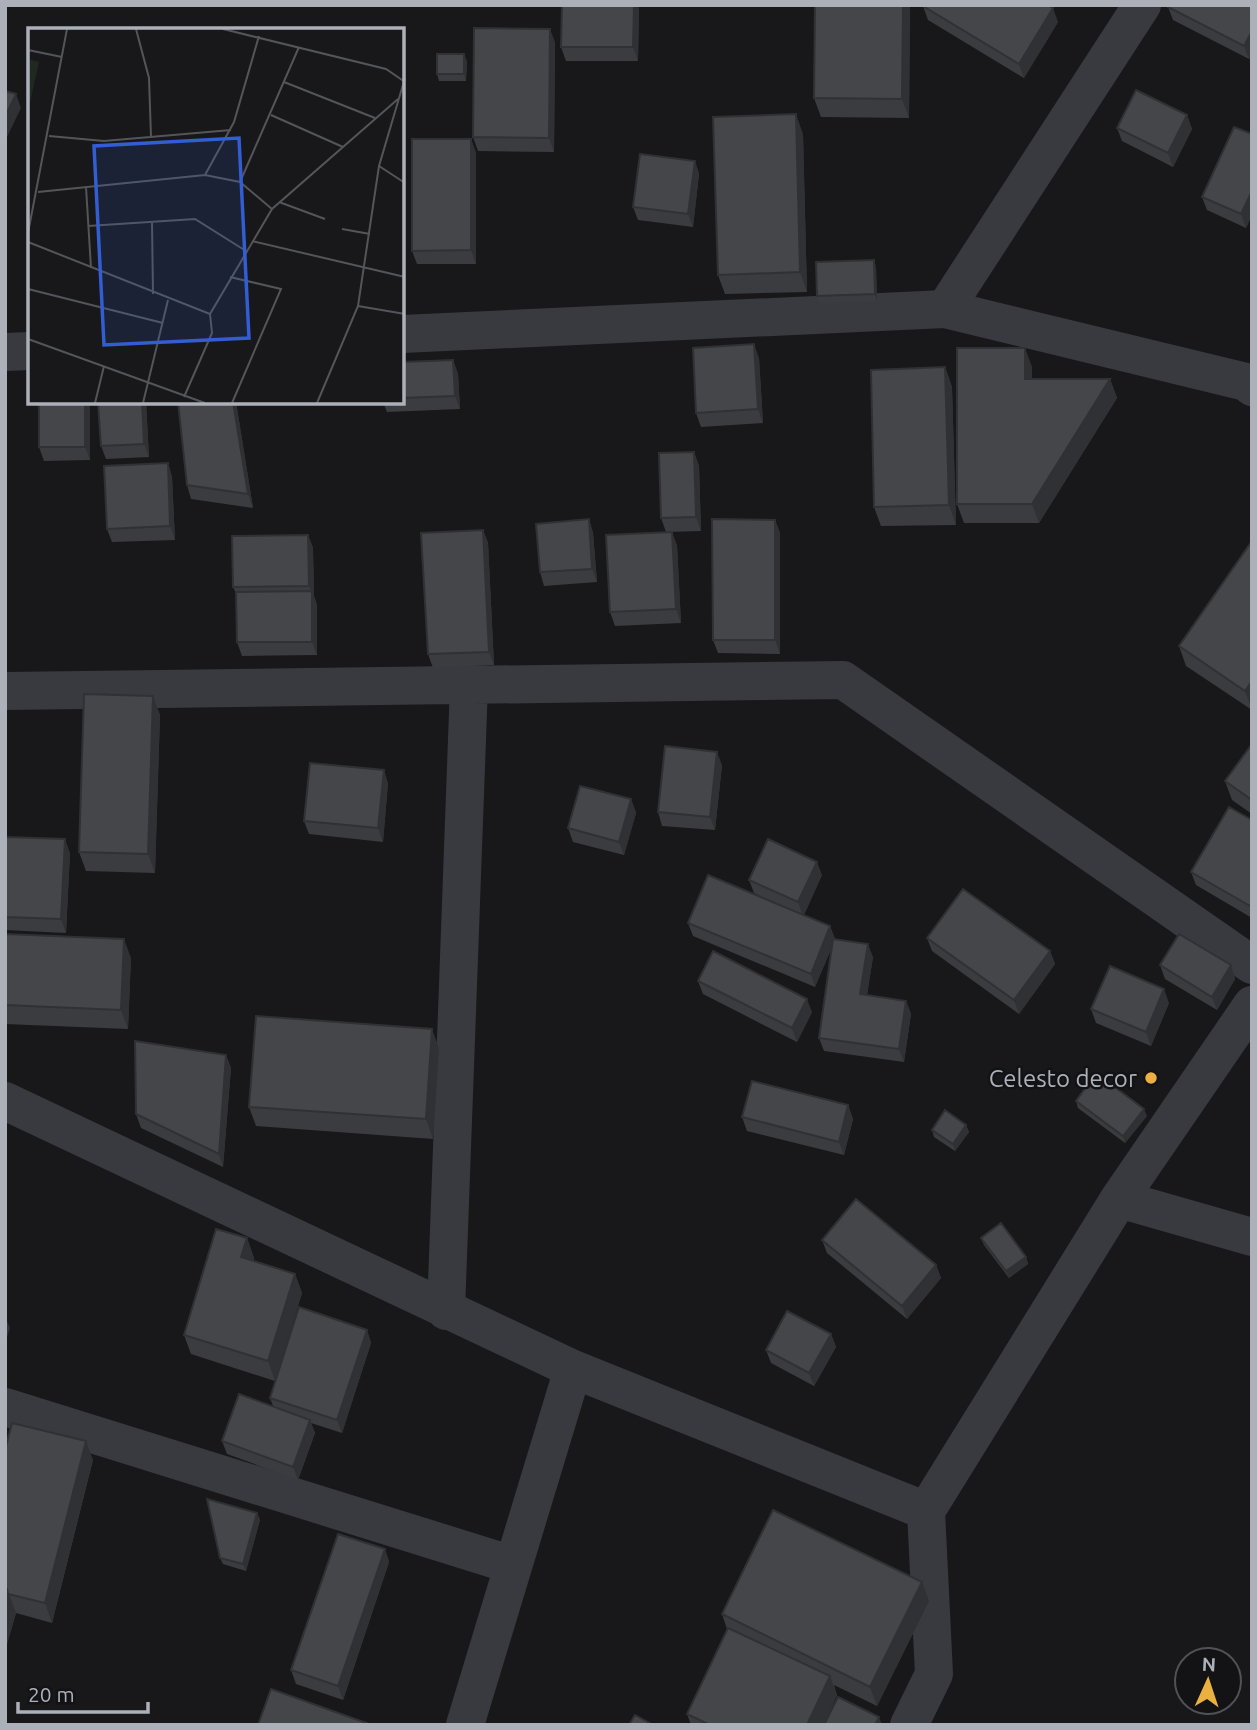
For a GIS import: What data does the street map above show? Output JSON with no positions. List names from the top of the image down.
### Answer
{
  "places": ["Celesto decor"],
  "scale_bar": "20 m",
  "north": "top"
}
